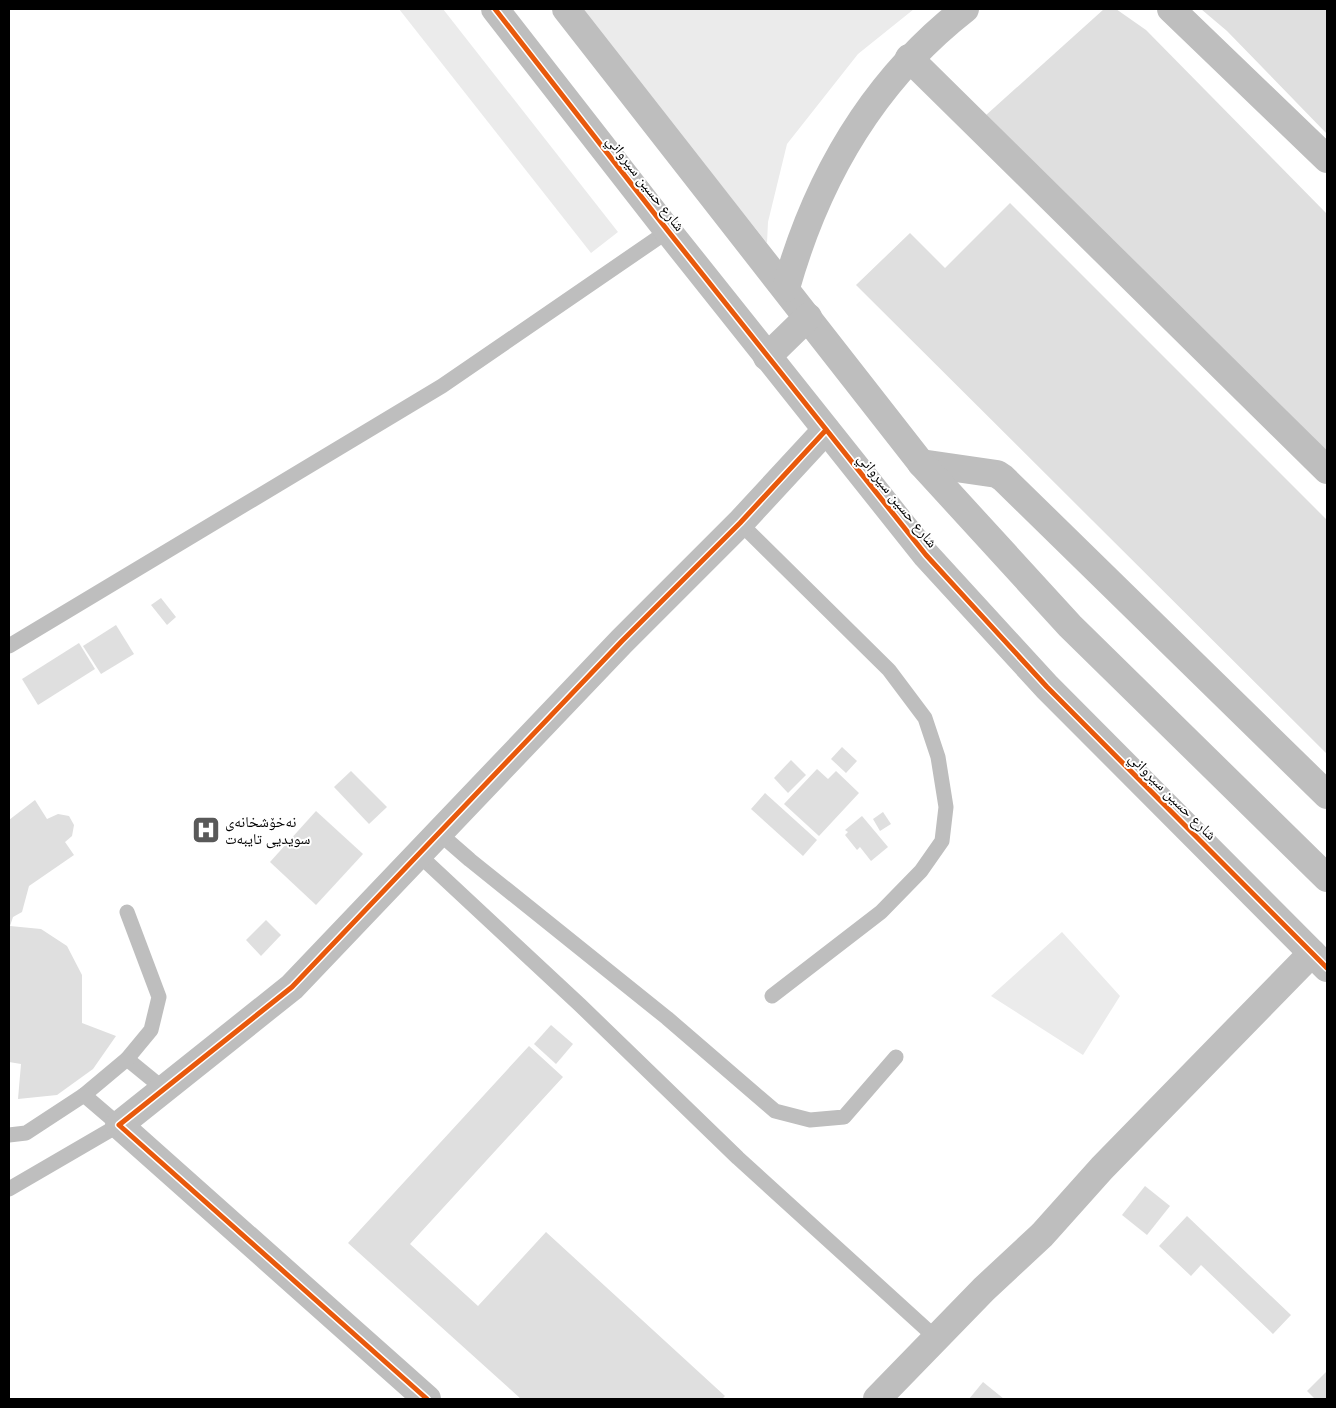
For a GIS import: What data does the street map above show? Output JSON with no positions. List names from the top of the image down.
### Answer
{
  "streets": {
    "street": ["شارع حسين سيرواني"]
  },
  "places": {
    "hospital": ["نەخۆشخانەی سویدیی تایبەت"]
  }
}
